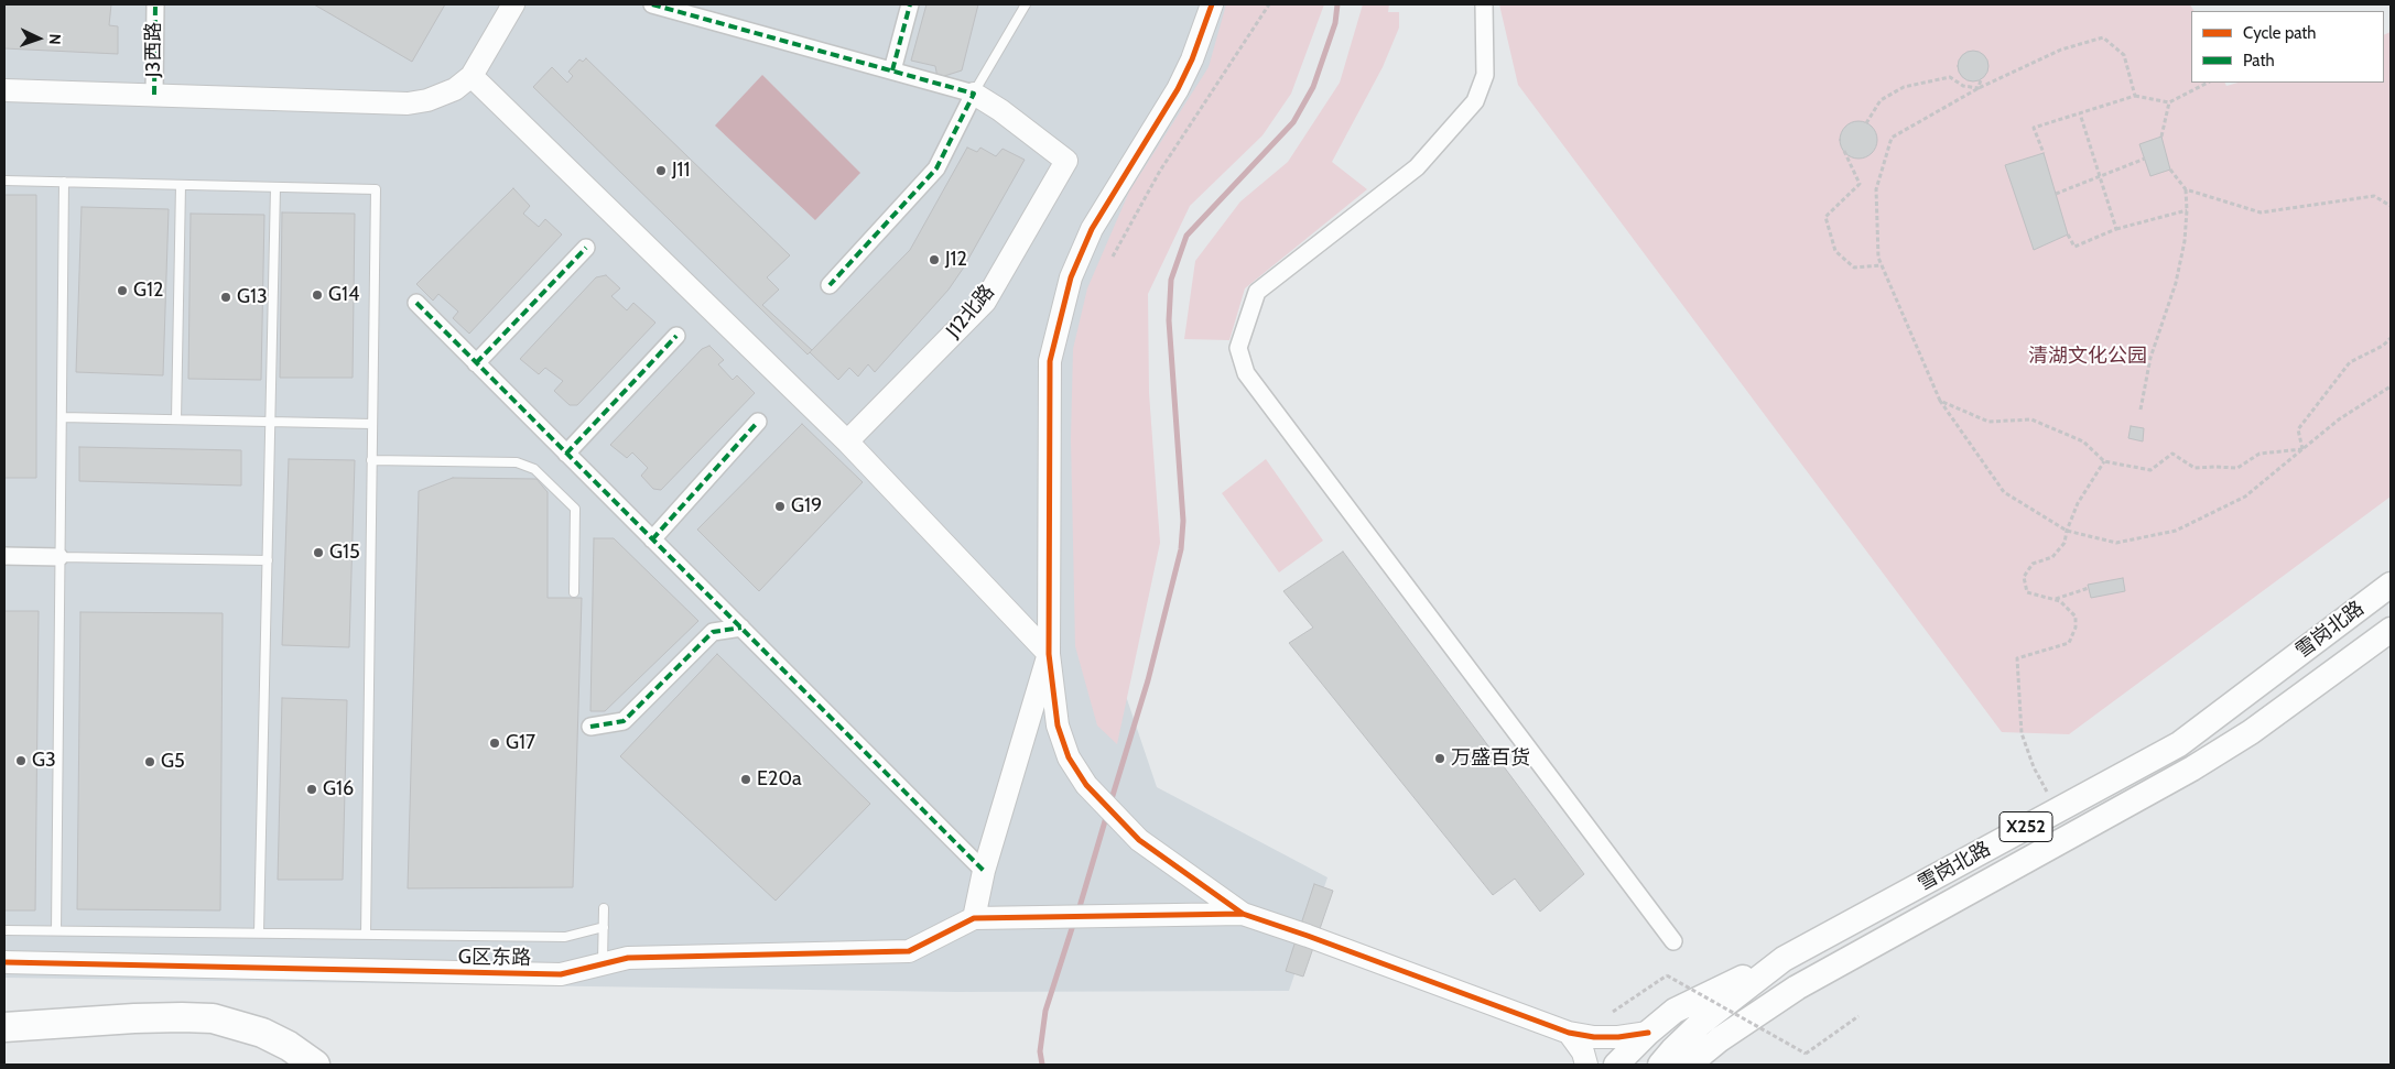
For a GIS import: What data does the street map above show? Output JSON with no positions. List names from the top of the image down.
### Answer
{
  "streets": {
    "main road": ["雪岗北路", "X252"],
    "street": ["J3西路", "J12北路", "G区东路"]
  },
  "parks": ["清湖文化公园"],
  "places": [
    "J11",
    "J12",
    "G12",
    "G14",
    "G13",
    "G19",
    "G15",
    "G17",
    "万盛百货",
    "G3",
    "G5",
    "E20a",
    "G16"
  ],
  "legend": ["Cycle path", "Path"],
  "north": "right"
}
